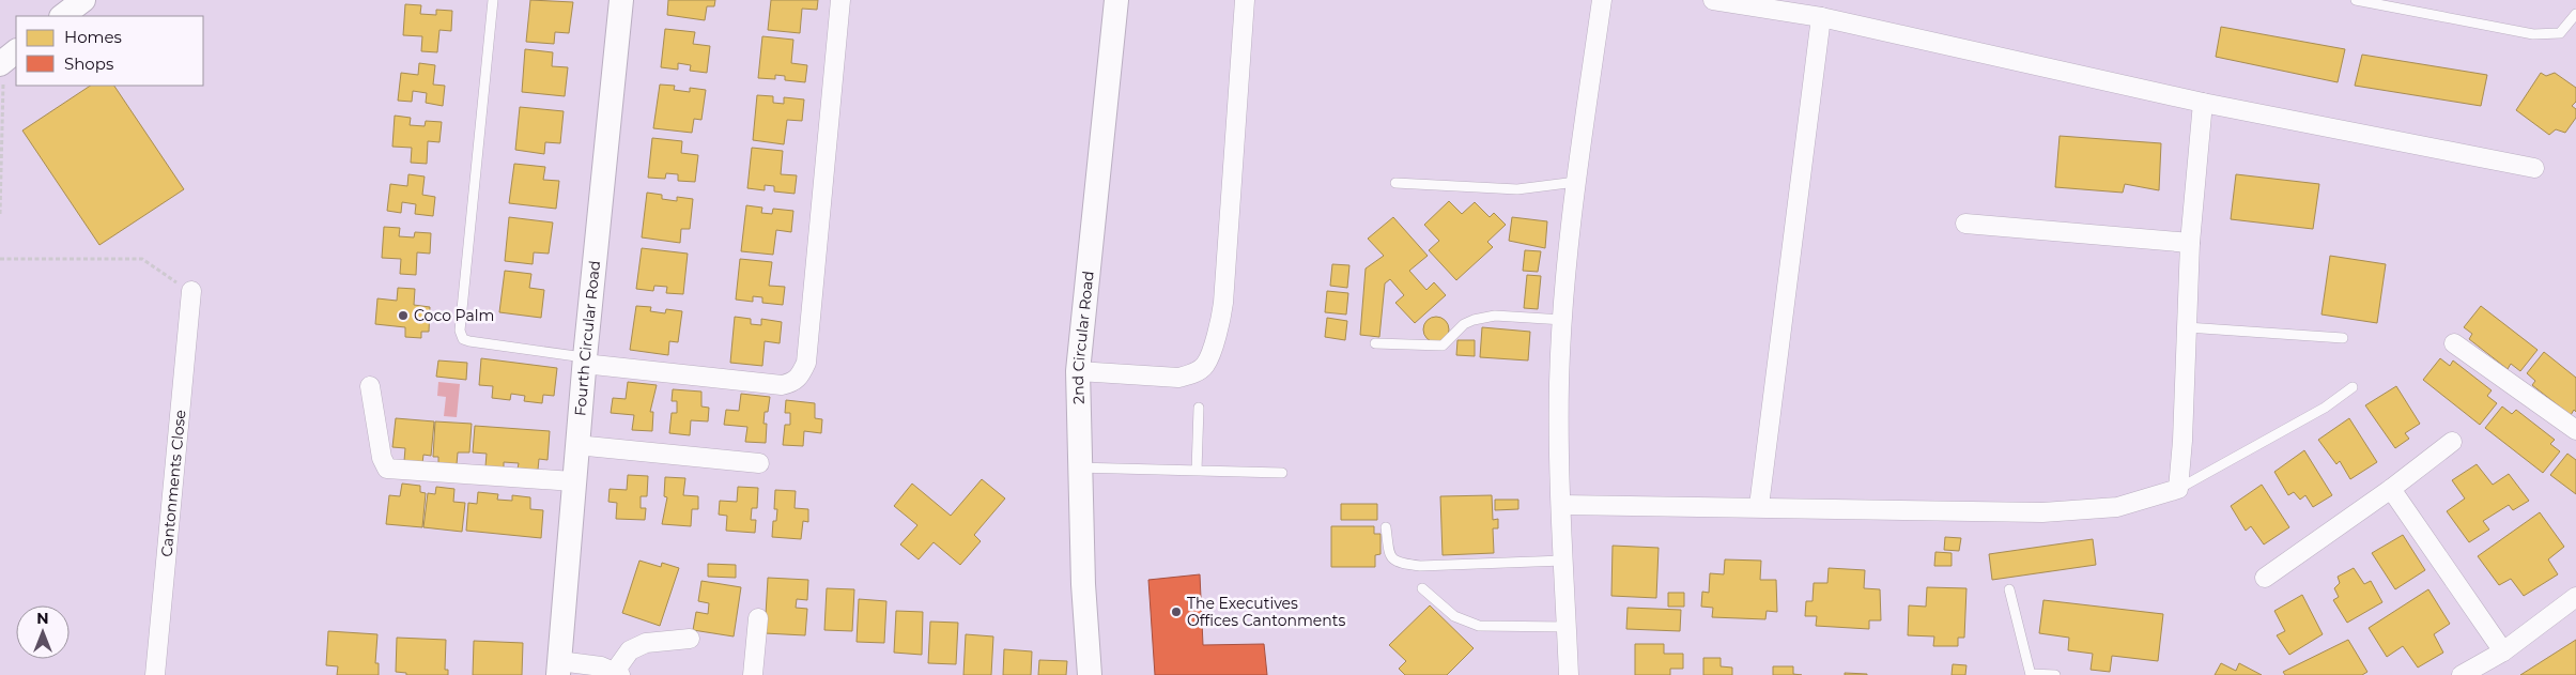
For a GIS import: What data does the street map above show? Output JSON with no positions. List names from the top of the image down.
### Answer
{
  "streets": {
    "street": ["Fourth Circular Road", "2nd Circular Road", "Cantonments Close"]
  },
  "places": ["Coco Palm", "The Executives Offices Cantonments"],
  "legend": ["Homes", "Shops"],
  "north": "top"
}
